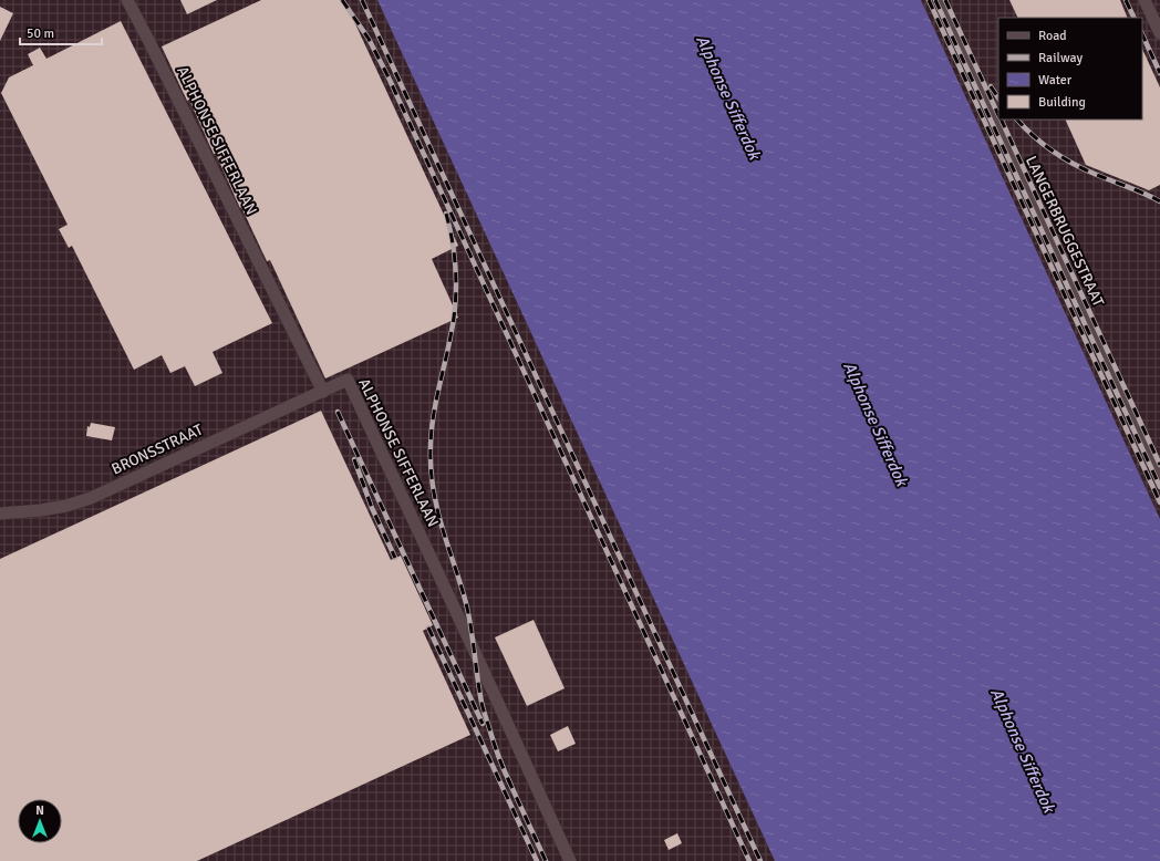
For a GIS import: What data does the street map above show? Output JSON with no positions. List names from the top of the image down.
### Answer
{
  "streets": {
    "street": ["ALPHONSE SIFFERLAAN", "LANGERBRUGGESTRAAT", "BRONSSTRAAT"]
  },
  "crossings": [
    ["ALPHONSE SIFFERLAAN", "BRONSSTRAAT"]
  ],
  "water": ["Alphonse Sifferdok"],
  "legend": [
    "Road",
    "Railway",
    "Water",
    "Building"
  ],
  "scale_bar": "50 m",
  "north": "top"
}
